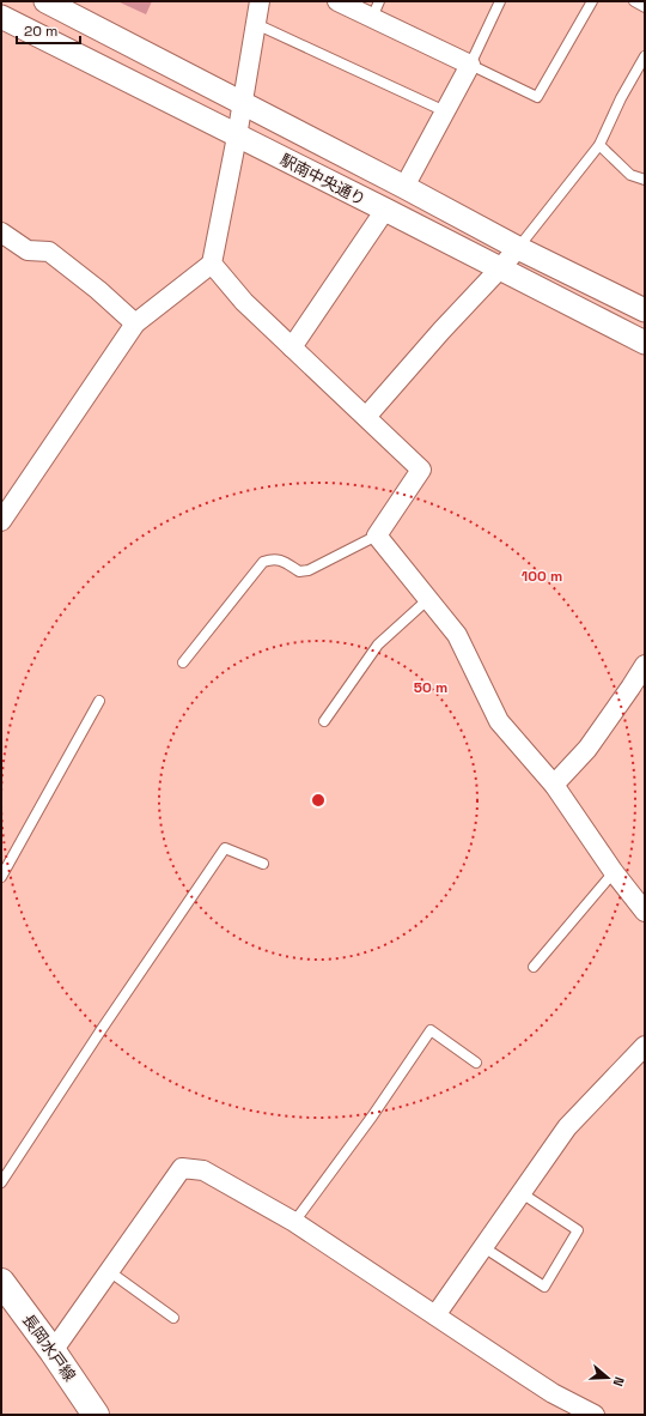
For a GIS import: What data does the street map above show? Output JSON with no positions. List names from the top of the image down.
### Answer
{
  "streets": {
    "main road": ["長岡水戸線"],
    "street": ["駅南中央通り"]
  },
  "scale_bar": "20 m",
  "north": "right",
  "rings": ["100 m", "50 m"]
}
